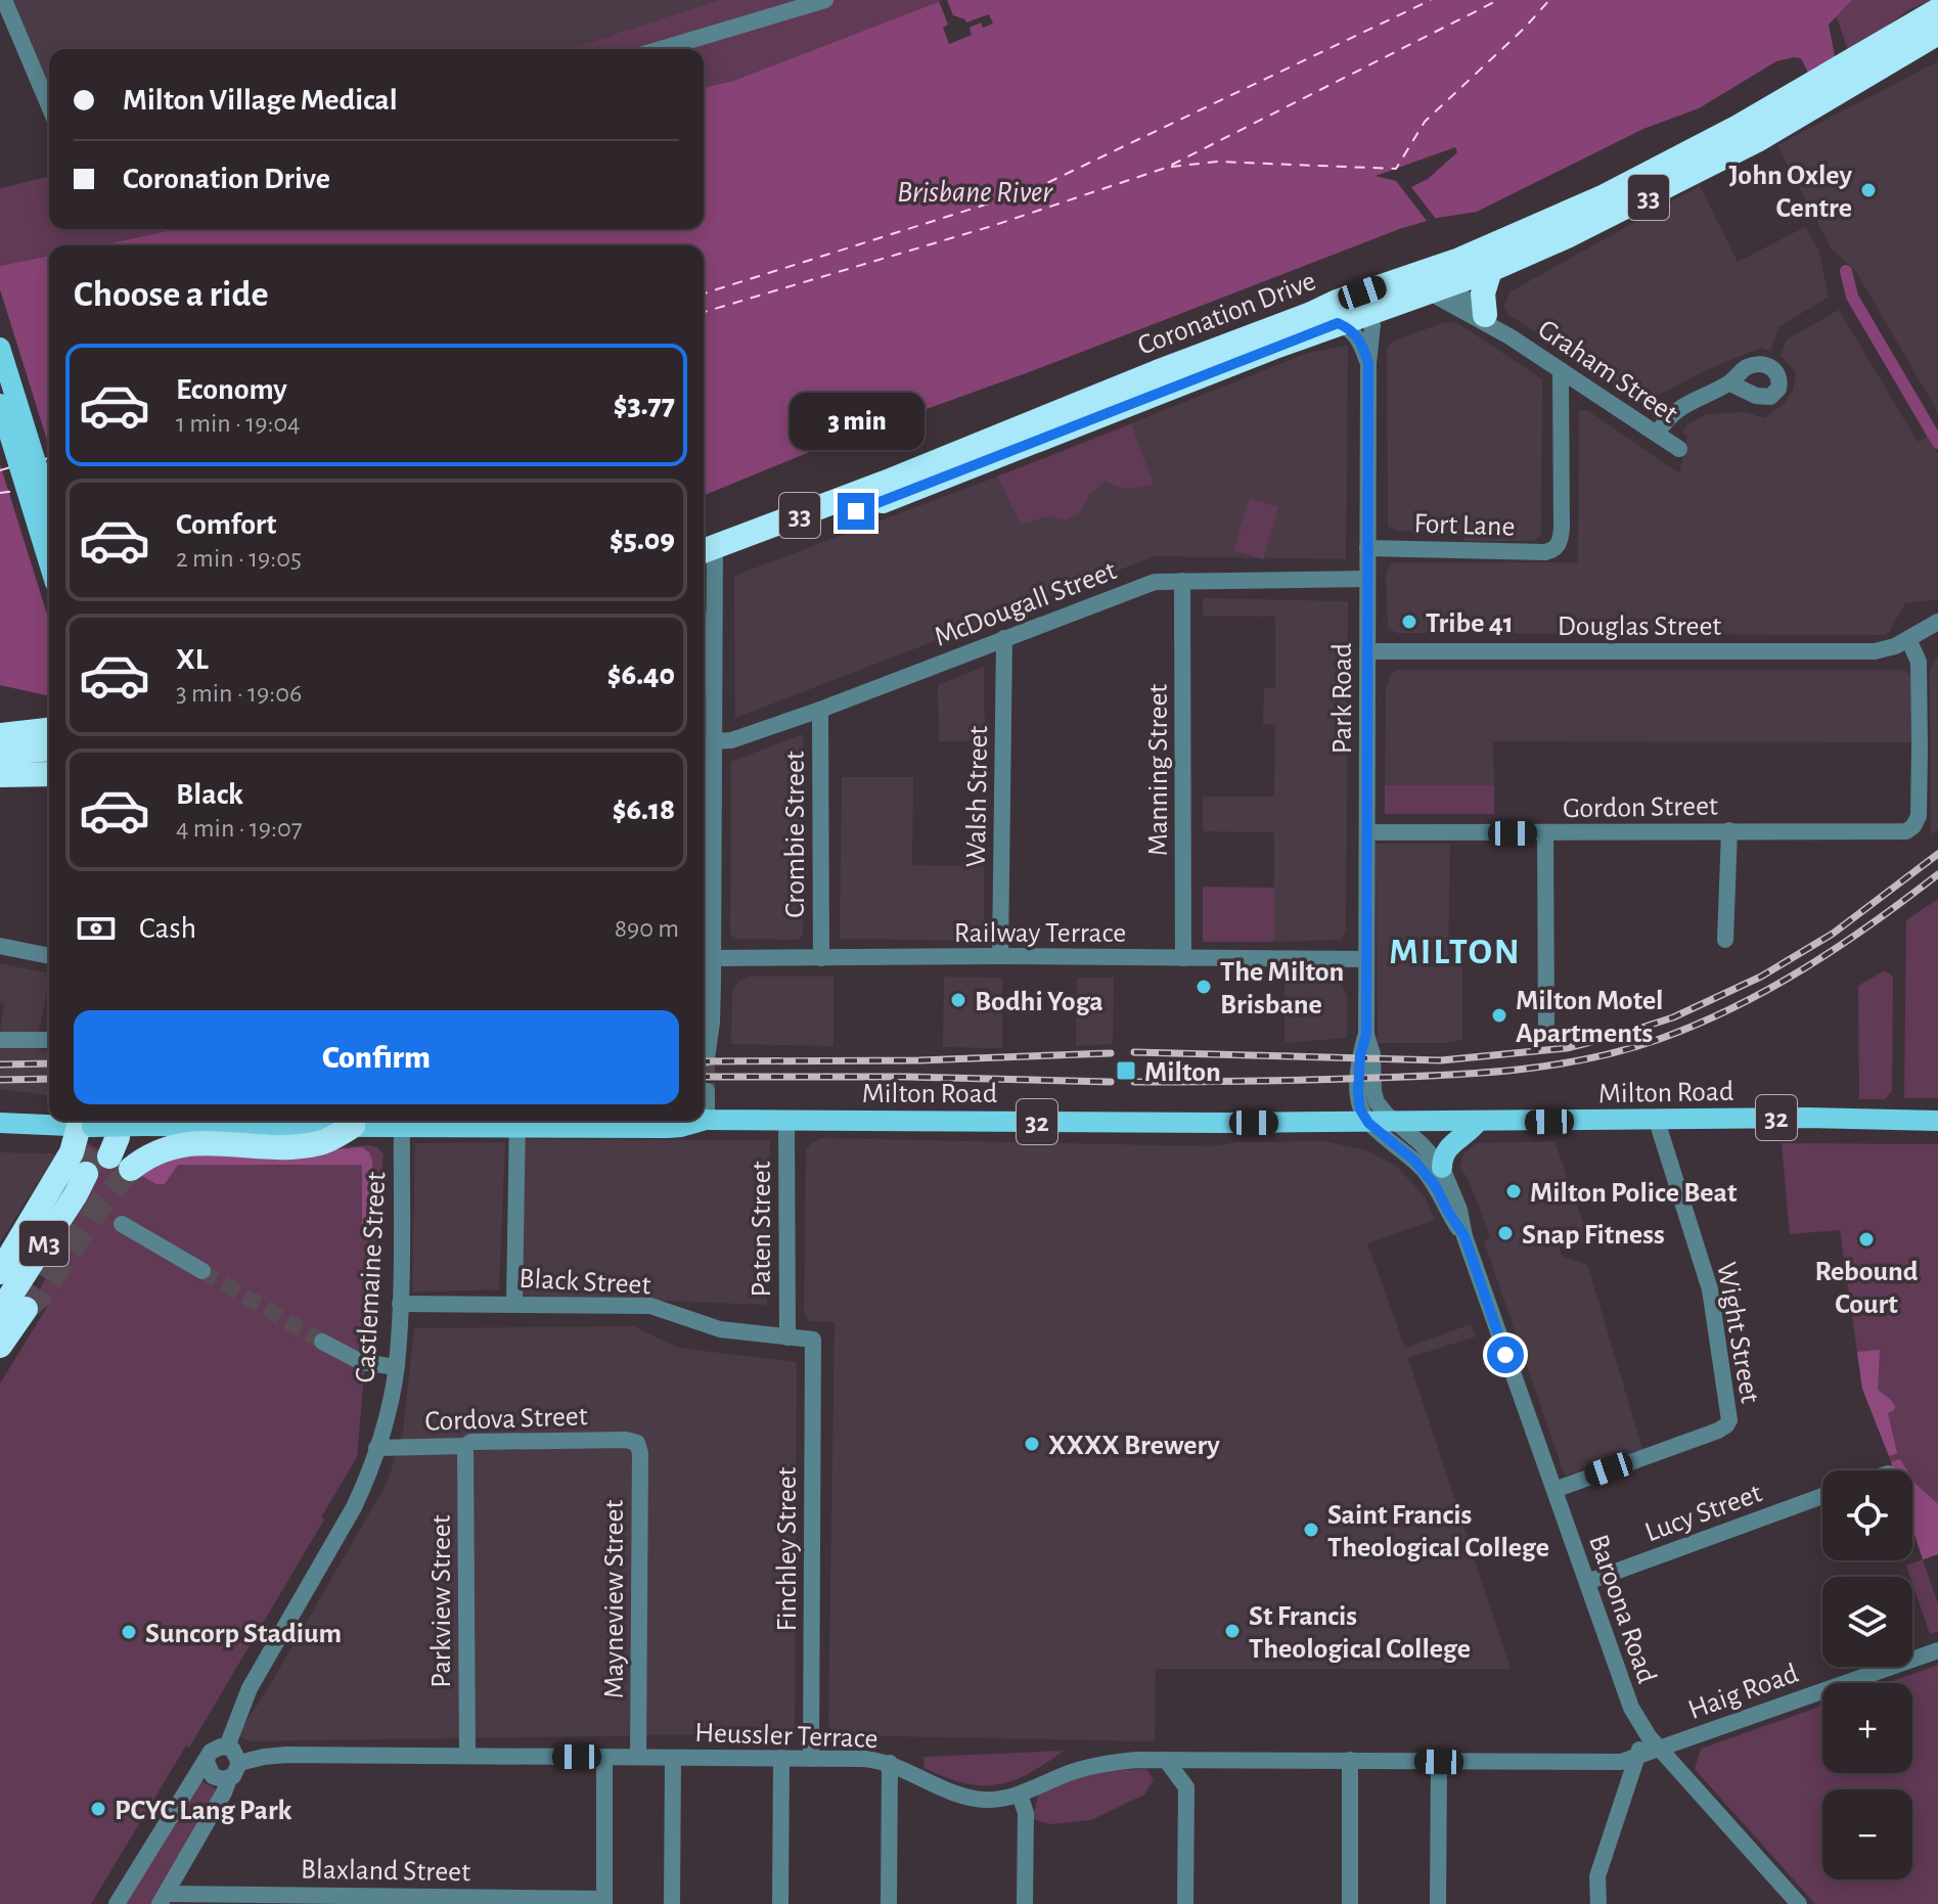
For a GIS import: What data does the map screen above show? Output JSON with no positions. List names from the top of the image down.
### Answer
{
  "streets": {
    "highway": ["33", "Coronation Drive", "M3"],
    "main road": ["Milton Road", "32"],
    "street": [
      "Graham Street",
      "Fort Lane",
      "McDougall Street",
      "Douglas Street",
      "Park Road",
      "Manning Street",
      "Walsh Street",
      "Gordon Street",
      "Crombie Street",
      "Railway Terrace",
      "Paten Street",
      "Castlemaine Street",
      "Black Street",
      "Wight Street",
      "Cordova Street",
      "Lucy Street",
      "Finchley Street",
      "Mayneview Street",
      "Parkview Street",
      "Baroona Road",
      "Haig Road",
      "Heussler Terrace",
      "Blaxland Street"
    ]
  },
  "crossings": [
    ["Coronation Drive", "Graham Street"],
    ["Coronation Drive", "Park Road"],
    ["Graham Street", "Fort Lane"],
    ["Fort Lane", "Park Road"],
    ["McDougall Street", "Park Road"],
    ["McDougall Street", "Manning Street"],
    ["McDougall Street", "Walsh Street"],
    ["McDougall Street", "Crombie Street"],
    ["Douglas Street", "Park Road"],
    ["Douglas Street", "Gordon Street"],
    ["Park Road", "Gordon Street"],
    ["Park Road", "Railway Terrace"],
    ["Park Road", "Milton Road"],
    ["Park Road", "Baroona Road"],
    ["Manning Street", "Railway Terrace"],
    ["Walsh Street", "Railway Terrace"],
    ["Crombie Street", "Railway Terrace"],
    ["Milton Road", "Paten Street"],
    ["Milton Road", "Castlemaine Street"],
    ["Milton Road", "Wight Street"],
    ["Milton Road", "Baroona Road"],
    ["Paten Street", "Black Street"],
    ["Castlemaine Street", "Black Street"],
    ["Castlemaine Street", "Cordova Street"],
    ["Castlemaine Street", "Heussler Terrace"],
    ["Black Street", "Finchley Street"],
    ["Wight Street", "Baroona Road"],
    ["Cordova Street", "Mayneview Street"],
    ["Cordova Street", "Parkview Street"],
    ["Lucy Street", "Baroona Road"],
    ["Finchley Street", "Heussler Terrace"],
    ["Mayneview Street", "Heussler Terrace"],
    ["Parkview Street", "Heussler Terrace"],
    ["Baroona Road", "Haig Road"],
    ["Baroona Road", "Heussler Terrace"],
    ["Haig Road", "Heussler Terrace"]
  ],
  "districts": ["MILTON"],
  "water": ["Brisbane River"],
  "places": {
    "other": [
      "John Oxley Centre",
      "Tribe 41",
      "The Milton Brisbane",
      "Bodhi Yoga",
      "Milton Motel Apartments",
      "Milton Police Beat",
      "Snap Fitness",
      "Rebound Court",
      "XXXX Brewery",
      "Saint Francis Theological College",
      "St Francis Theological College",
      "Suncorp Stadium",
      "PCYC Lang Park"
    ],
    "transit": ["Milton"]
  },
  "page": {
    "banner": ["Milton Village Medical", "Coronation Drive"],
    "heading": "Choose a ride",
    "list": [
      {
        "name": "Economy",
        "note": "1 min · 19:04",
        "value": "$3.77"
      },
      {
        "name": "Comfort",
        "note": "2 min · 19:05",
        "value": "$5.09"
      },
      {
        "name": "XL",
        "note": "3 min · 19:06",
        "value": "$6.40"
      },
      {
        "name": "Black",
        "note": "4 min · 19:07",
        "value": "$6.18"
      }
    ],
    "bubble": "3 min",
    "pay": ["Cash", "890 m"],
    "buttons": "Confirm",
    "map_buttons": ["+", "−"]
  }
}
